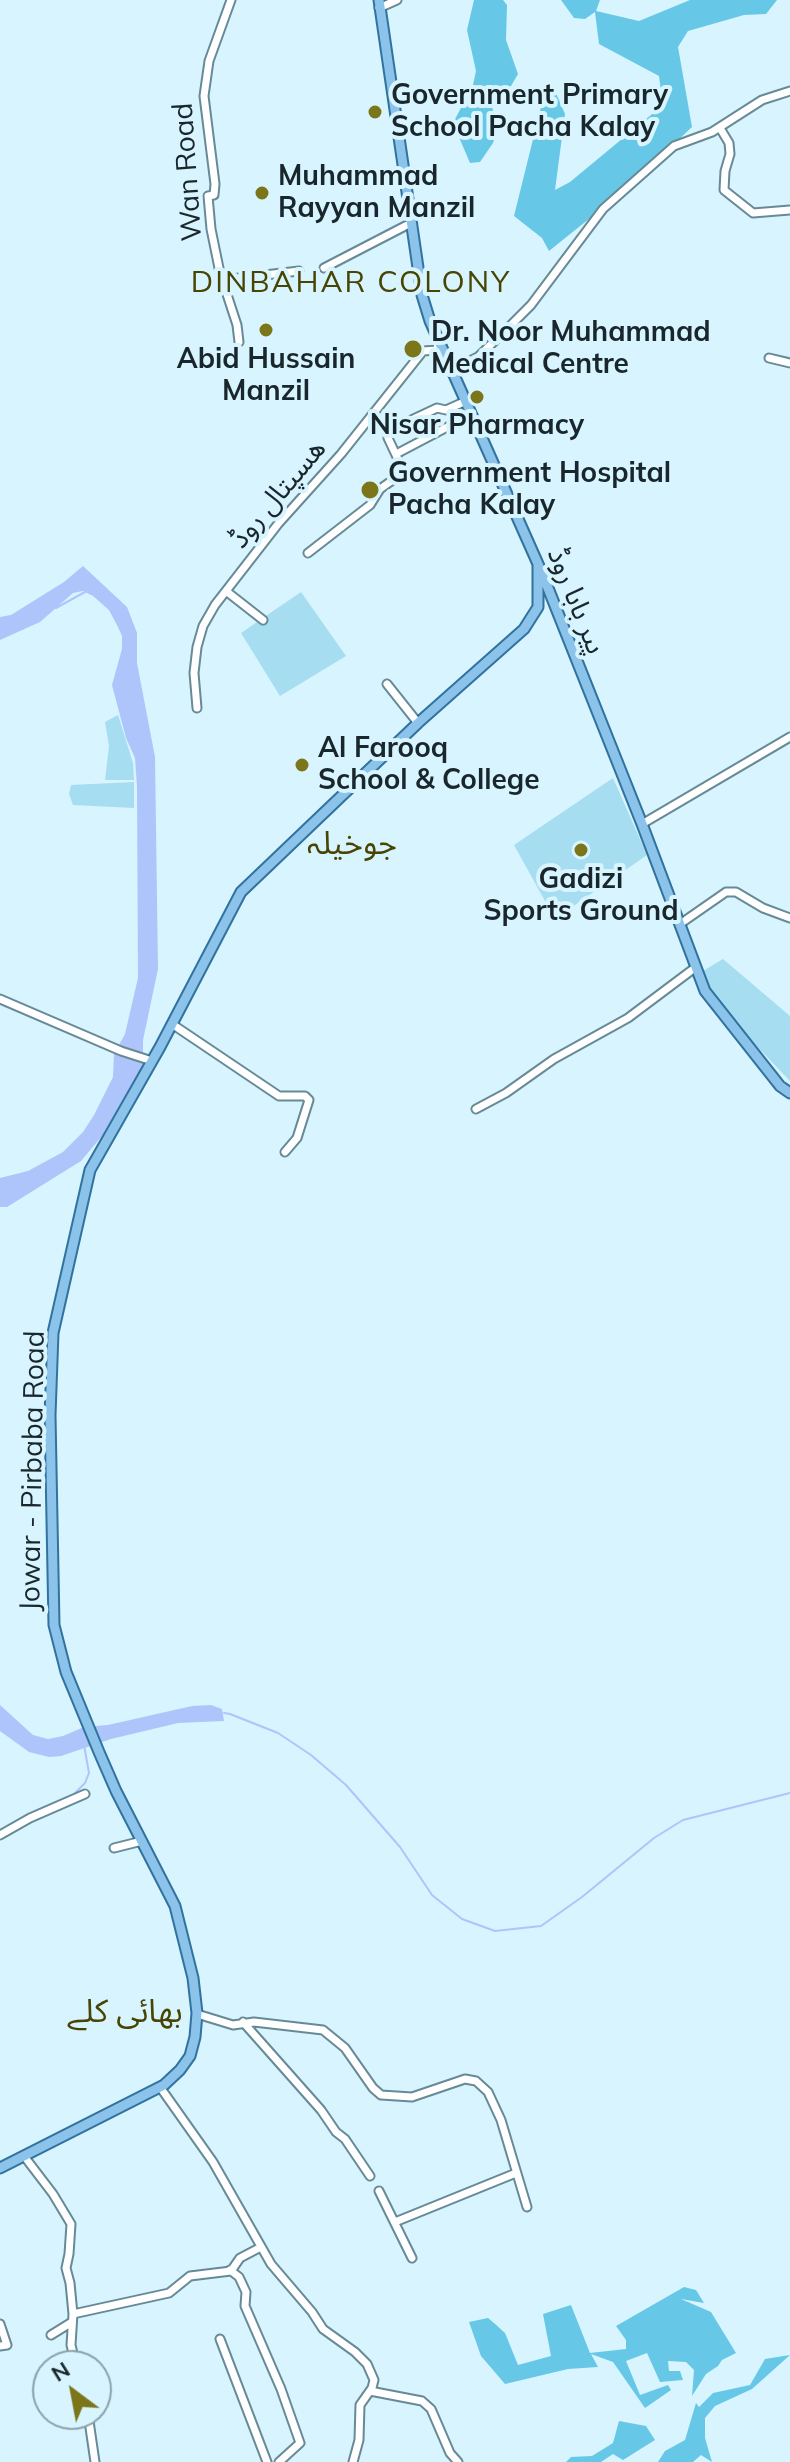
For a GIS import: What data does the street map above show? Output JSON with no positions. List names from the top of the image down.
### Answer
{
  "streets": {
    "main road": ["پیر بابا روڈ", "Jowar - Pirbaba Road"],
    "street": ["Wan Road", "ھسپتال روڈ"]
  },
  "crossings": [
    ["ھسپتال روڈ", "پیر بابا روڈ"]
  ],
  "districts": ["DINBAHAR COLONY", "جوخیلہ", "بھائی كلے"],
  "places": [
    "Government Primary School Pacha Kalay",
    "Muhammad Rayyan Manzil",
    "Abid Hussain Manzil",
    "Dr. Noor Muhammad Medical Centre",
    "Nisar Pharmacy",
    "Government Hospital Pacha Kalay",
    "Al Farooq School & College",
    "Gadizi Sports Ground"
  ],
  "north": "top left"
}
